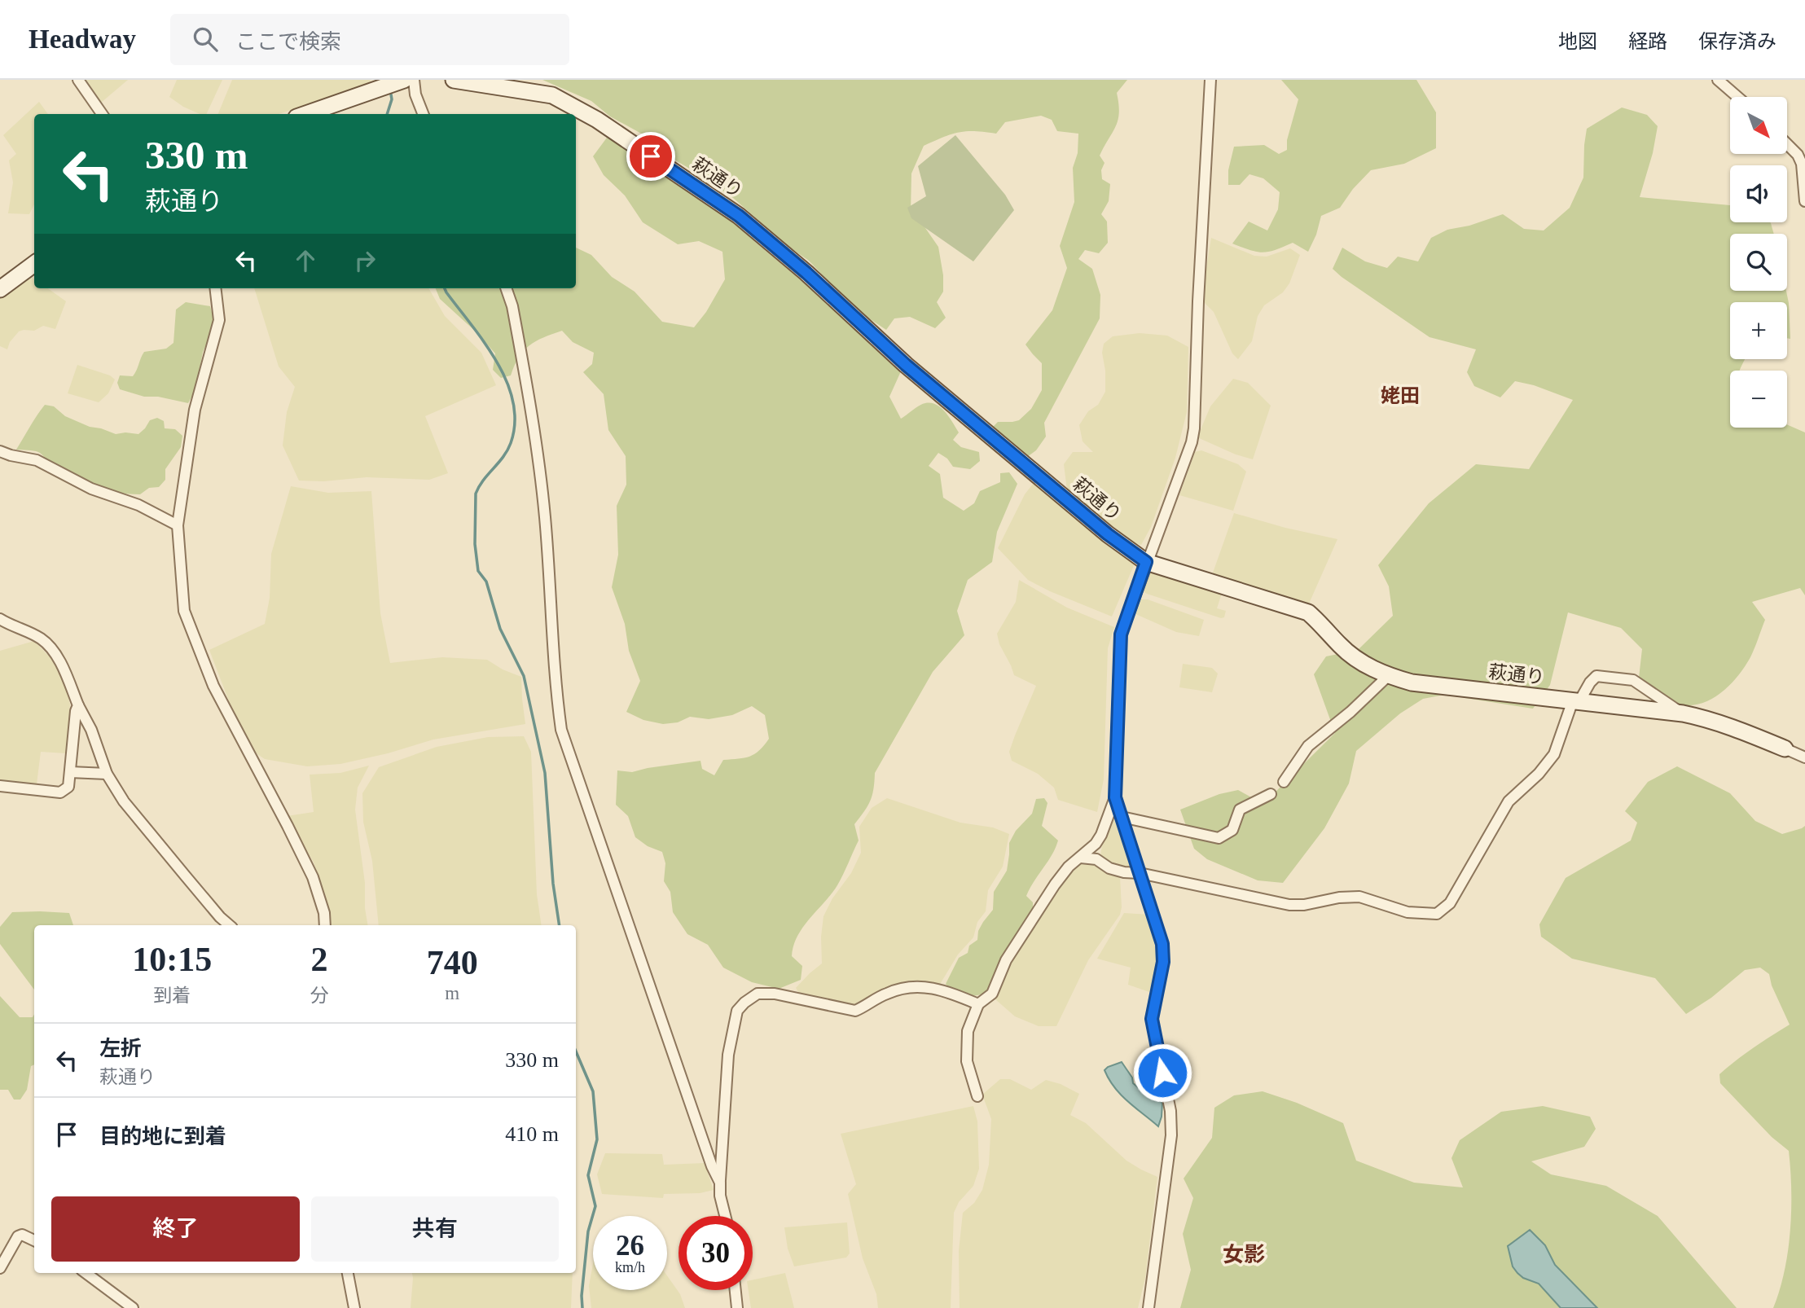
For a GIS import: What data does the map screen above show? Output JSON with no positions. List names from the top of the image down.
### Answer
{
  "streets": {
    "street": ["萩通り"]
  },
  "districts": ["姥田", "女影"],
  "north": "bottom right",
  "page": {
    "header": "Headway",
    "search": "ここで検索",
    "nav": ["地図", "経路", "保存済み"],
    "map_buttons": ["+", "−"],
    "turn": ["330 m", "萩通り"],
    "eta": [
      "10:15",
      "到着",
      "2",
      "分",
      "740",
      "m"
    ],
    "list": [
      {
        "name": "左折",
        "note": "萩通り",
        "value": "330 m"
      },
      {
        "name": "目的地に到着",
        "value": "410 m"
      }
    ],
    "buttons": ["終了", "共有"],
    "speed": "26 km/h",
    "limit": "30"
  }
}
